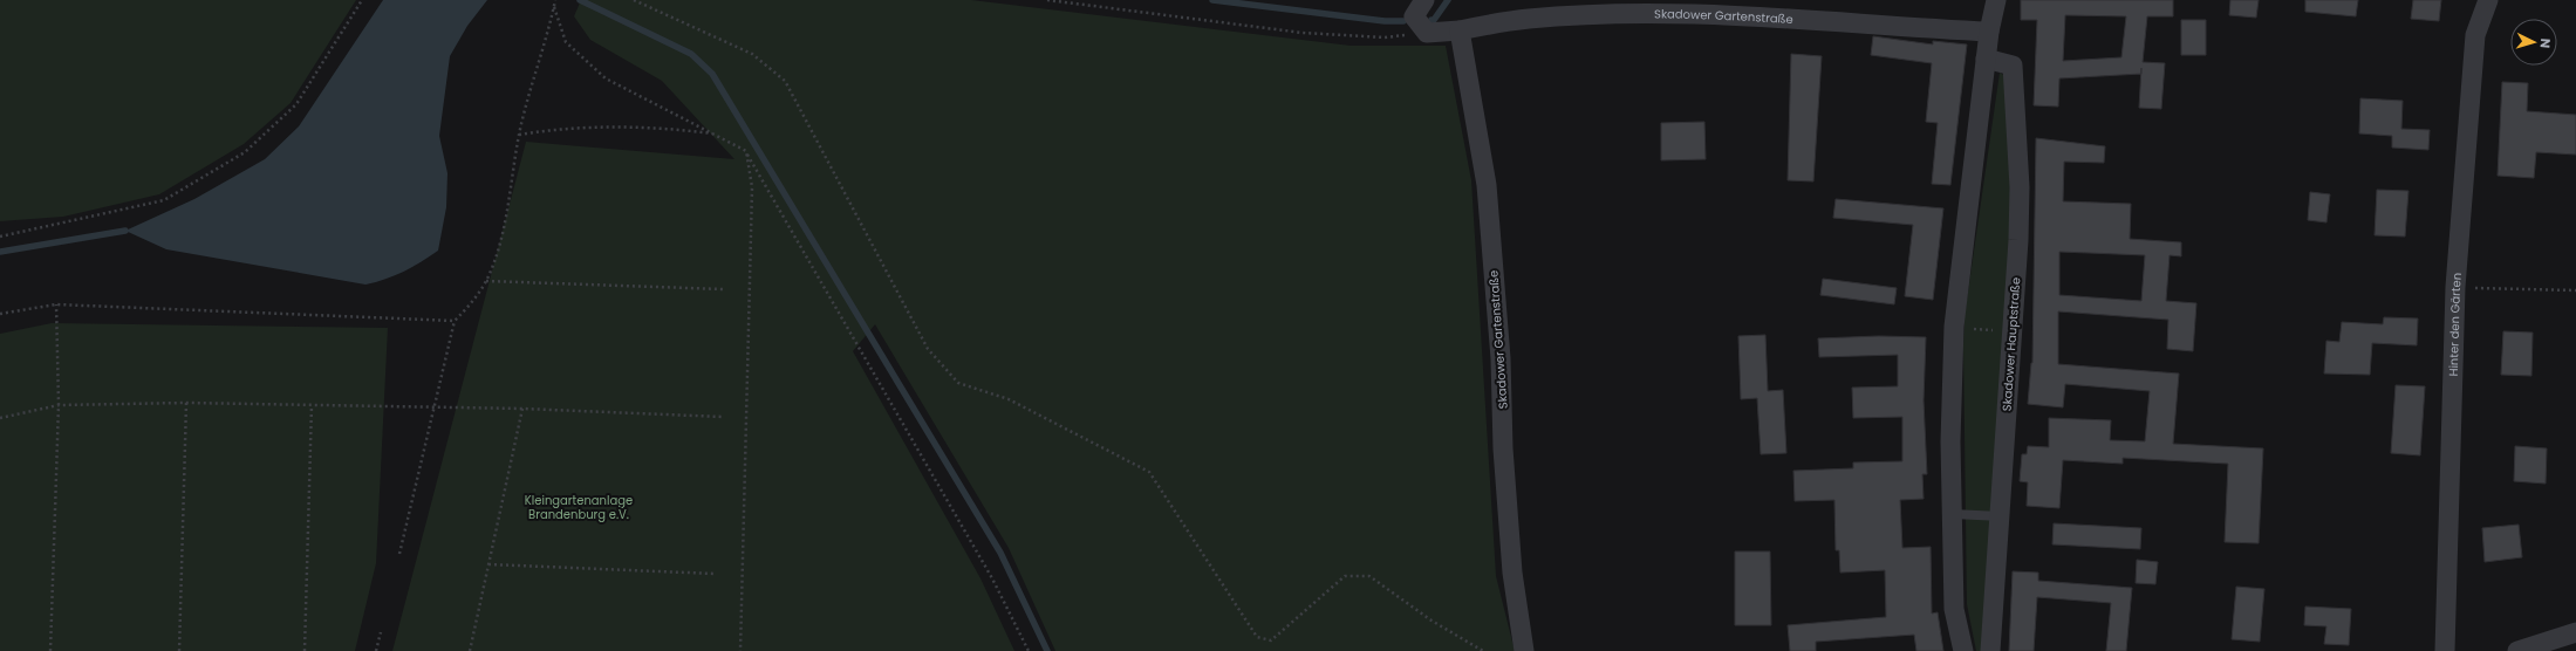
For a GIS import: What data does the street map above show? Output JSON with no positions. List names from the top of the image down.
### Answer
{
  "streets": {
    "street": ["Skadower Gartenstraße", "Hinter den Gärten", "Skadower Hauptstraße"]
  },
  "parks": ["Kleingartenanlage Brandenburg e.V."],
  "north": "right"
}
